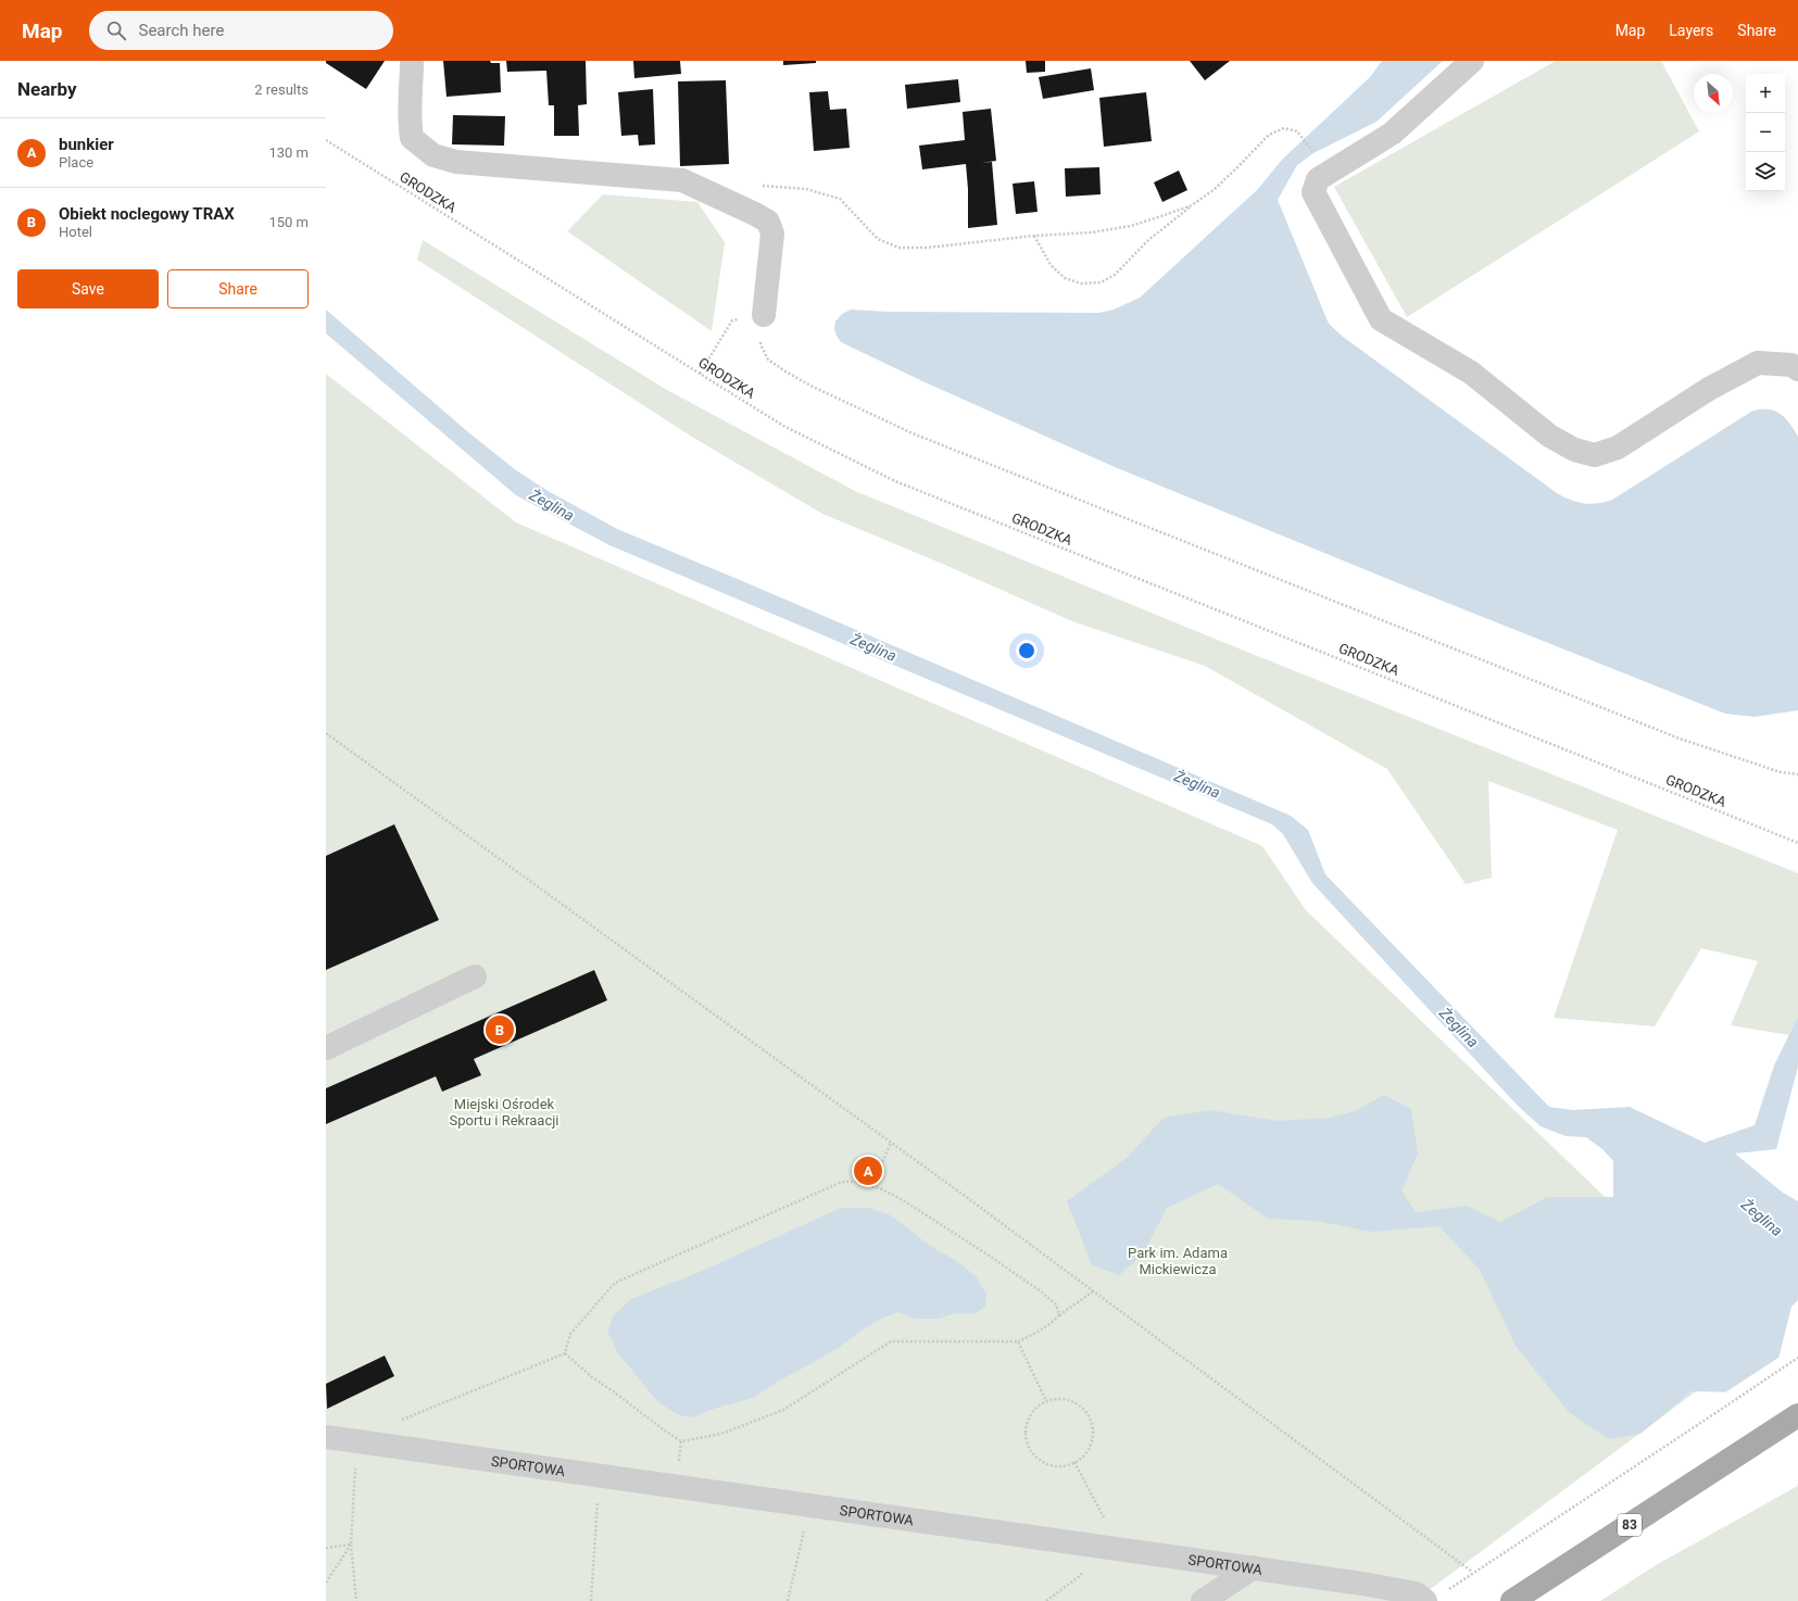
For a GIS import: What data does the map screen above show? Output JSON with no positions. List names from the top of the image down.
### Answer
{
  "streets": {
    "main road": ["83"],
    "street": ["SPORTOWA"],
    "path": ["GRODZKA"]
  },
  "water": ["Żeglina"],
  "parks": ["Miejski Ośrodek Sportu i Rekraacji", "Park im. Adama Mickiewicza"],
  "north": "bottom right",
  "page": {
    "header": "Map",
    "search": "Search here",
    "nav": ["Map", "Layers", "Share"],
    "heading": ["Nearby", "2 results"],
    "map_buttons": ["+", "−"],
    "list": [
      {
        "mark": "A",
        "name": "bunkier",
        "note": "Place",
        "value": "130 m"
      },
      {
        "mark": "B",
        "name": "Obiekt noclegowy TRAX",
        "note": "Hotel",
        "value": "150 m"
      }
    ],
    "buttons": ["Save", "Share"],
    "pins": ["B", "A"]
  }
}
